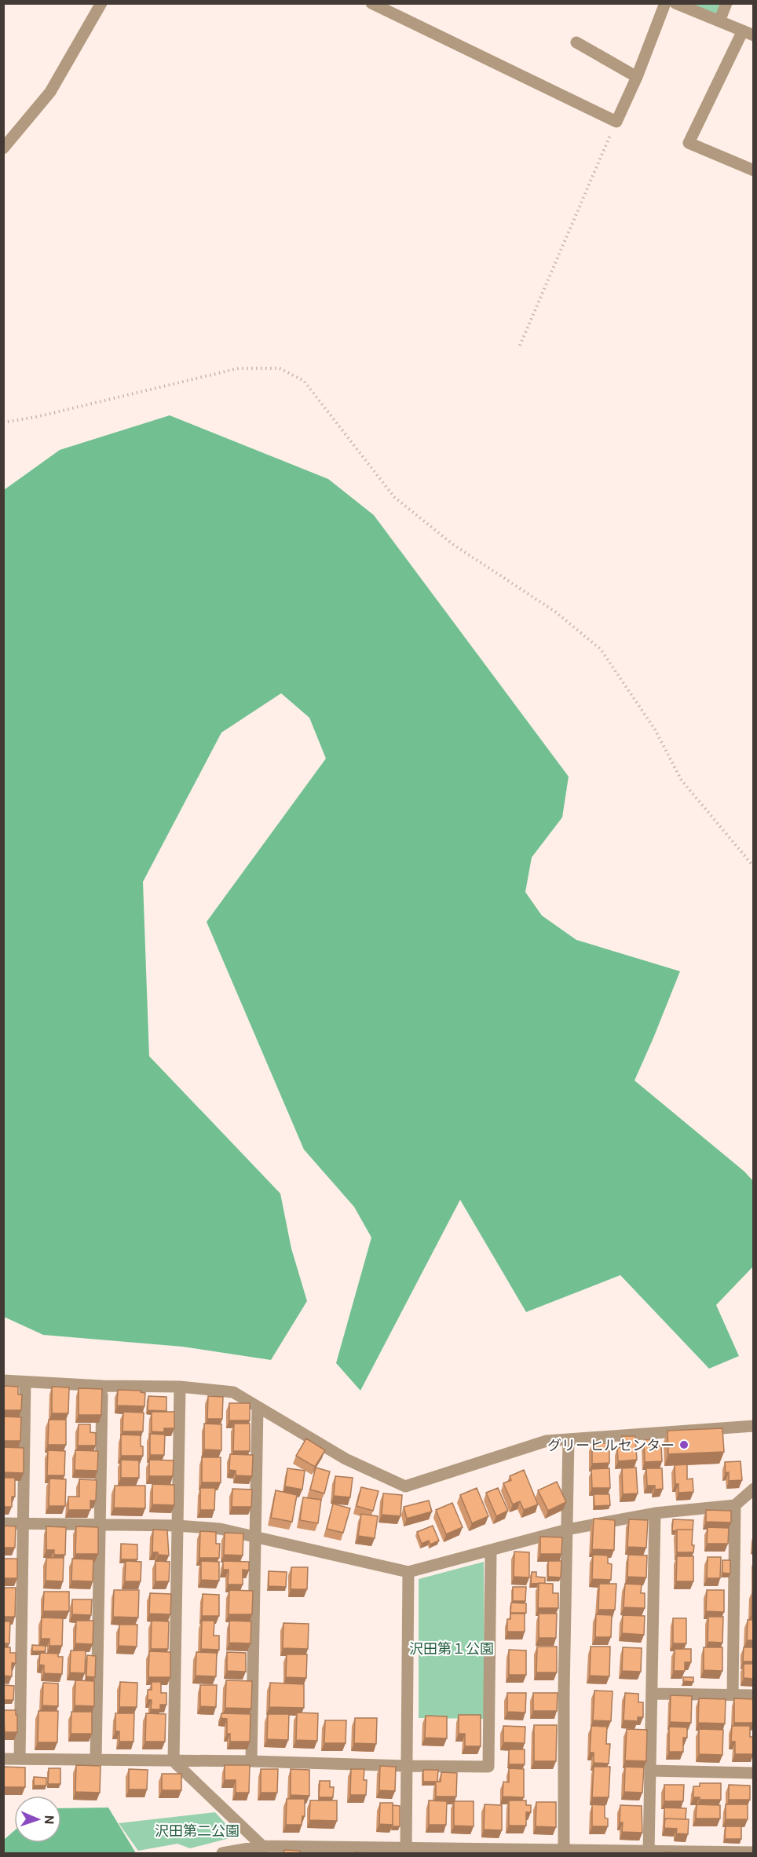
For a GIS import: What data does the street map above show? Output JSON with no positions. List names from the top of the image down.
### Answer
{
  "parks": ["沢田第１公園", "沢田第二公園"],
  "places": ["グリーヒルセンター"],
  "north": "right"
}
